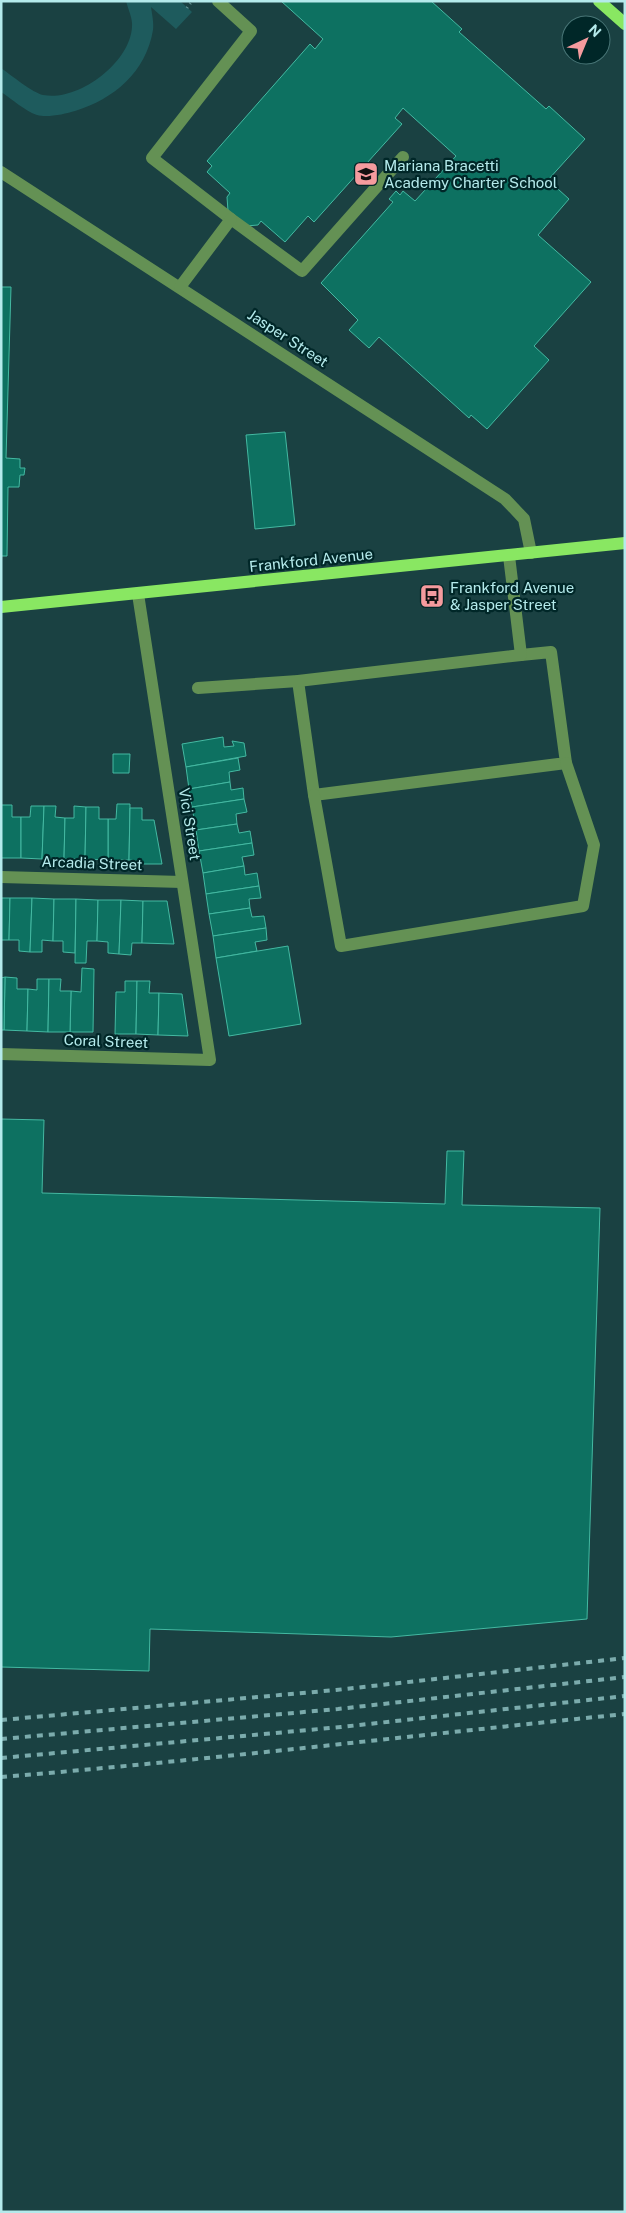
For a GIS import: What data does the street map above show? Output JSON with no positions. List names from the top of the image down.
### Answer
{
  "streets": {
    "main road": ["Frankford Avenue"],
    "street": [
      "Jasper Street",
      "Vici Street",
      "Arcadia Street",
      "Coral Street"
    ]
  },
  "crossings": [
    ["Jasper Street", "Frankford Avenue"],
    ["Frankford Avenue", "Vici Street"],
    ["Vici Street", "Arcadia Street"],
    ["Vici Street", "Coral Street"]
  ],
  "places": {
    "school or university": ["Mariana Bracetti Academy Charter School"],
    "bus stop": ["Frankford Avenue & Jasper Street"]
  },
  "north": "top right"
}
